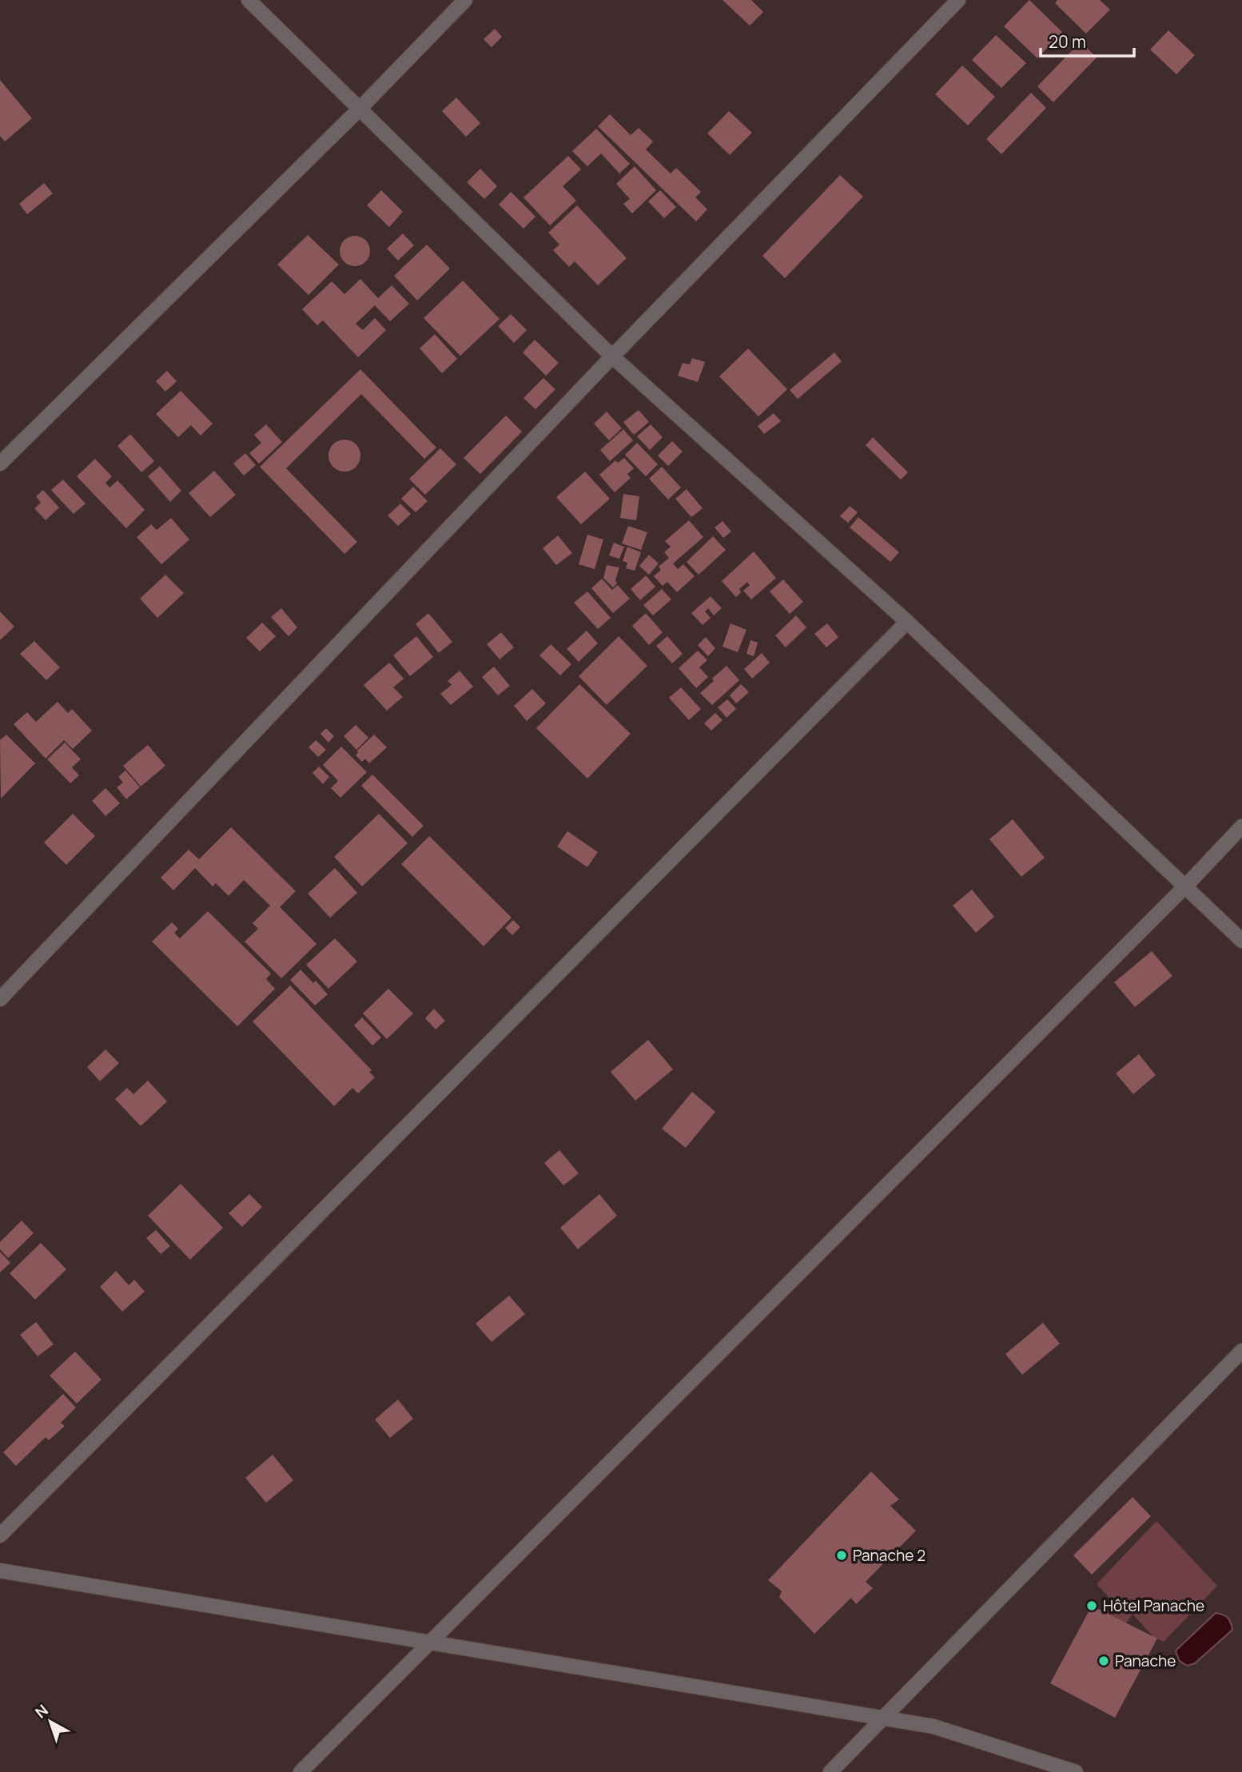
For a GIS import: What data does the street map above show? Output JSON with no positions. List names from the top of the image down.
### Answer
{
  "places": ["Panache 2", "Hôtel Panache", "Panache"],
  "scale_bar": "20 m",
  "north": "top left"
}
